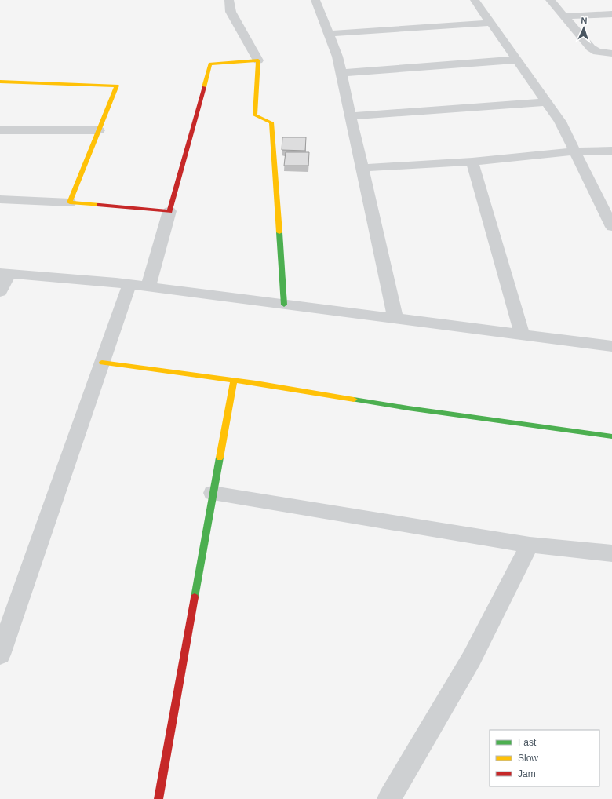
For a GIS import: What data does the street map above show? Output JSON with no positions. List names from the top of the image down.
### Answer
{
  "legend": ["Fast", "Slow", "Jam"],
  "north": "top"
}
